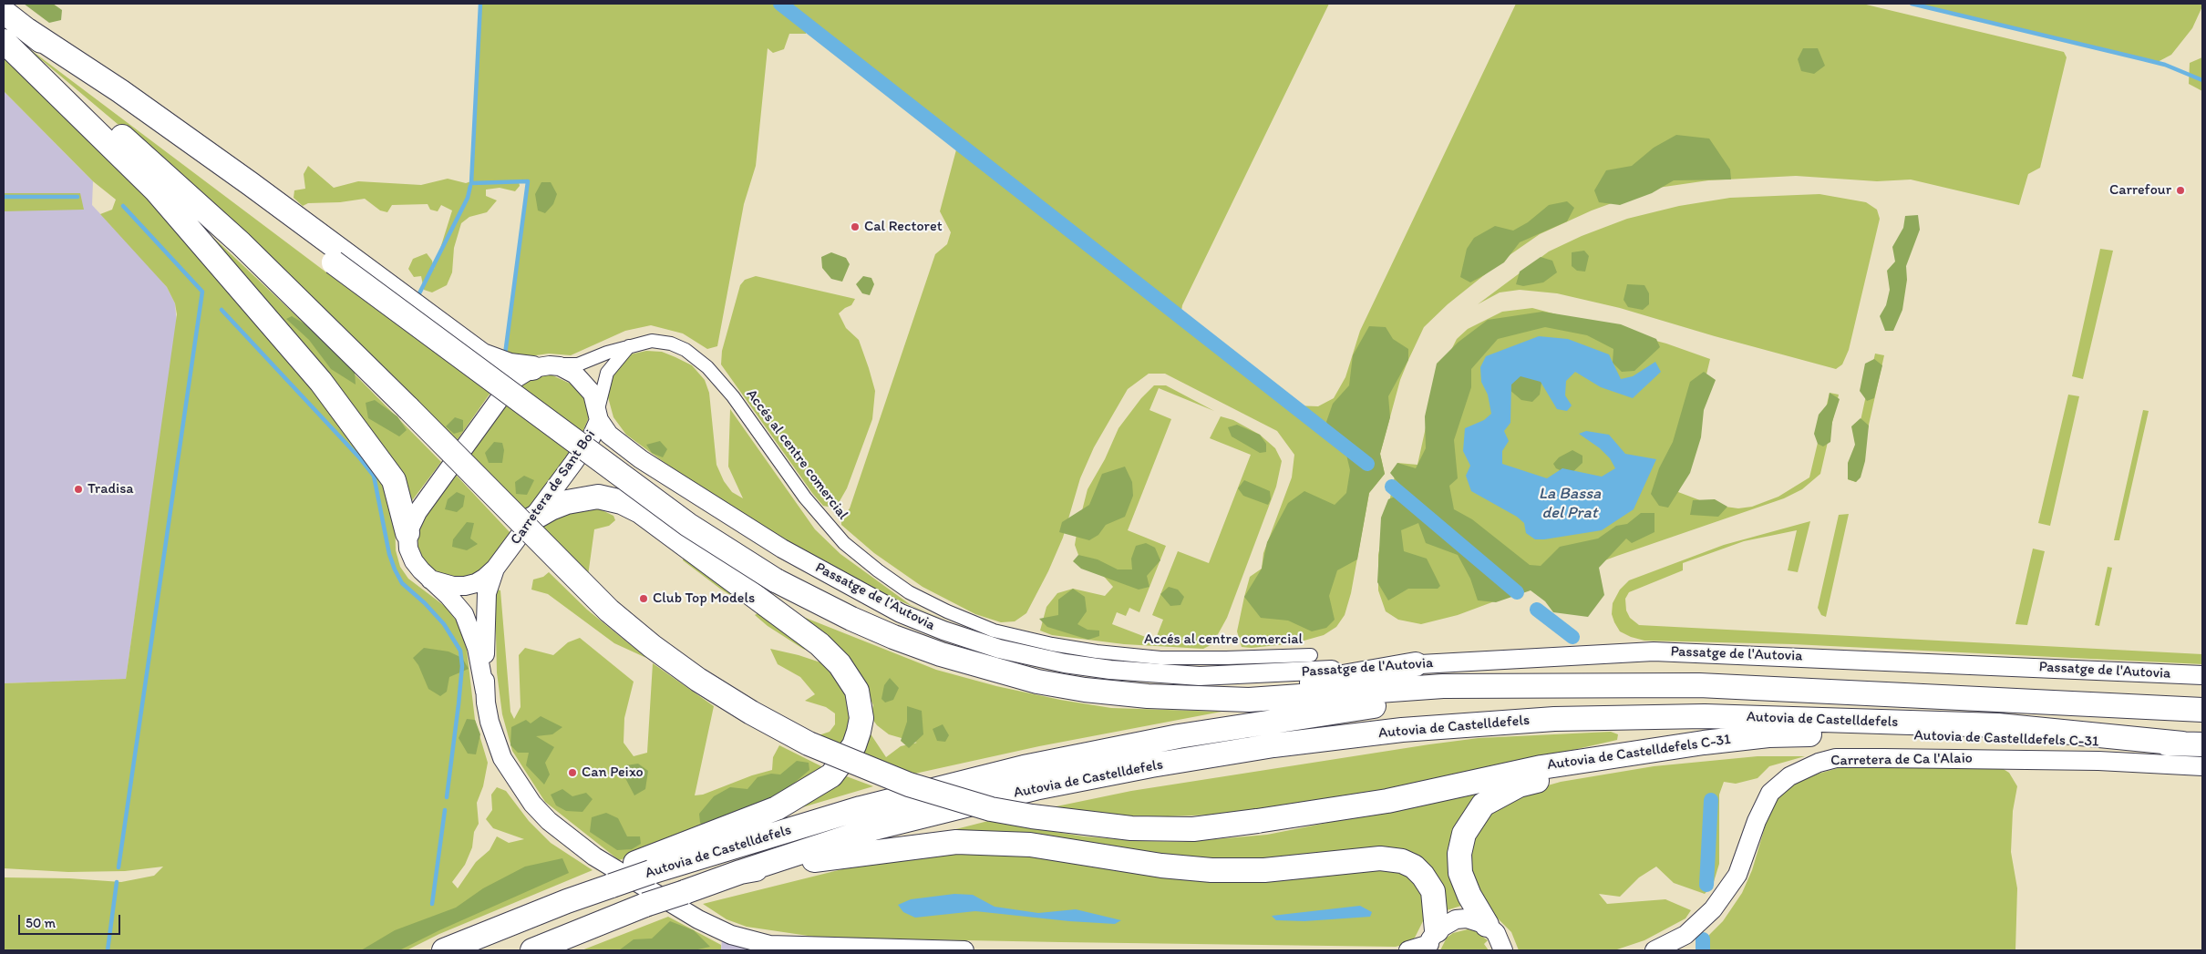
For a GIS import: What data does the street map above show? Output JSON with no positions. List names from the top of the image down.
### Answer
{
  "streets": {
    "highway": ["Autovia de Castelldefels", "Autovia de Castelldefels C-31"],
    "street": [
      "Accés al centre comercial",
      "Carretera de Sant Boi",
      "Passatge de l'Autovia",
      "Carretera de Ca l'Alaio"
    ]
  },
  "crossings": [
    ["Accés al centre comercial", "Carretera de Sant Boi"],
    ["Carretera de Sant Boi", "Passatge de l'Autovia"],
    ["Autovia de Castelldefels", "Autovia de Castelldefels C-31"]
  ],
  "water": ["La Bassa del Prat"],
  "places": [
    "Carrefour",
    "Cal Rectoret",
    "Tradisa",
    "Club Top Models",
    "Can Peixo"
  ],
  "scale_bar": "50 m"
}
